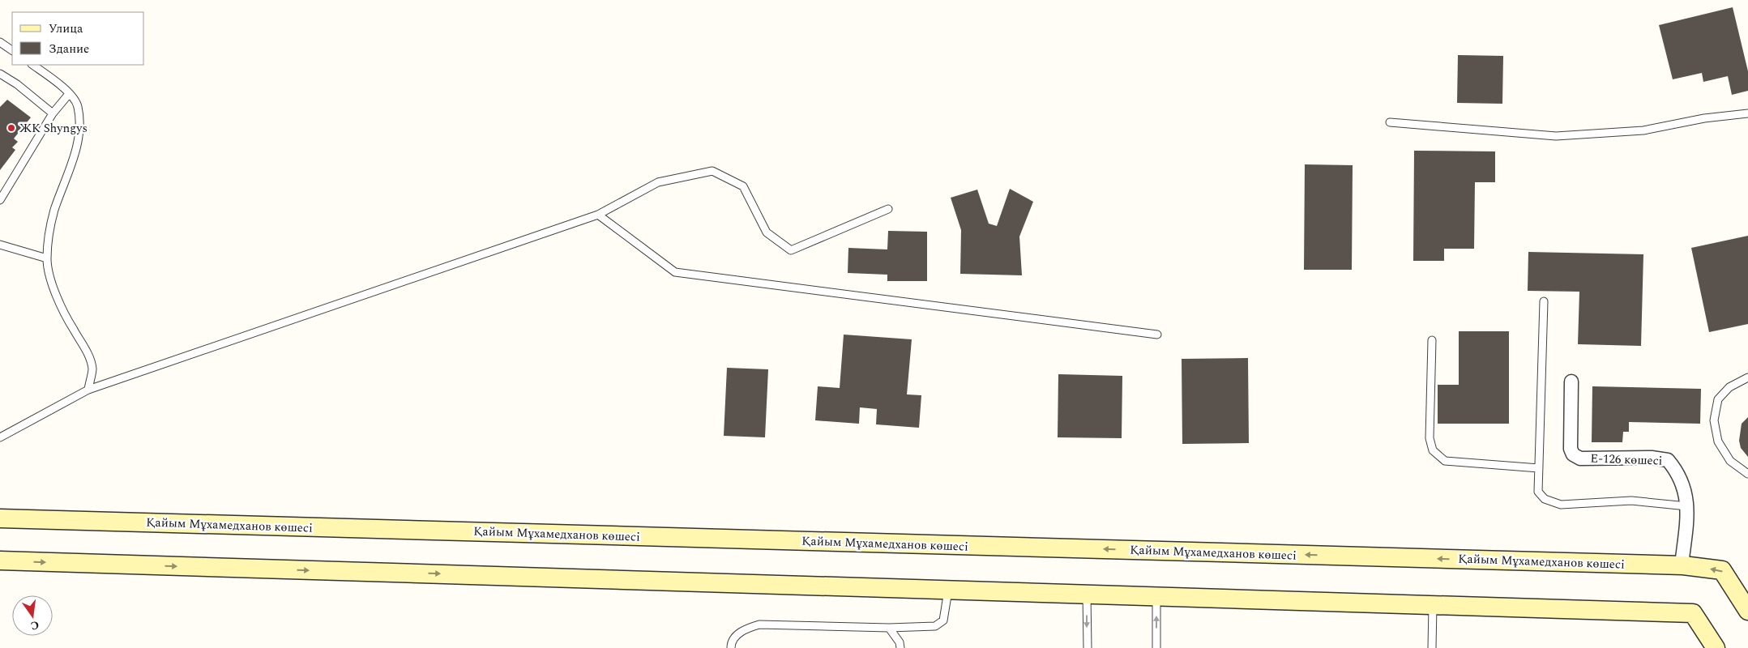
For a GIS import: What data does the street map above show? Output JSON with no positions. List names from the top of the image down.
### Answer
{
  "streets": {
    "main road": ["Қайым Мұхамедханов көшесі"],
    "street": ["Е-126 көшесі"]
  },
  "crossings": [
    ["Е-126 көшесі", "Қайым Мұхамедханов көшесі"]
  ],
  "places": ["ЖК Shyngys"],
  "legend": ["Улица", "Здание"],
  "north": "bottom"
}
